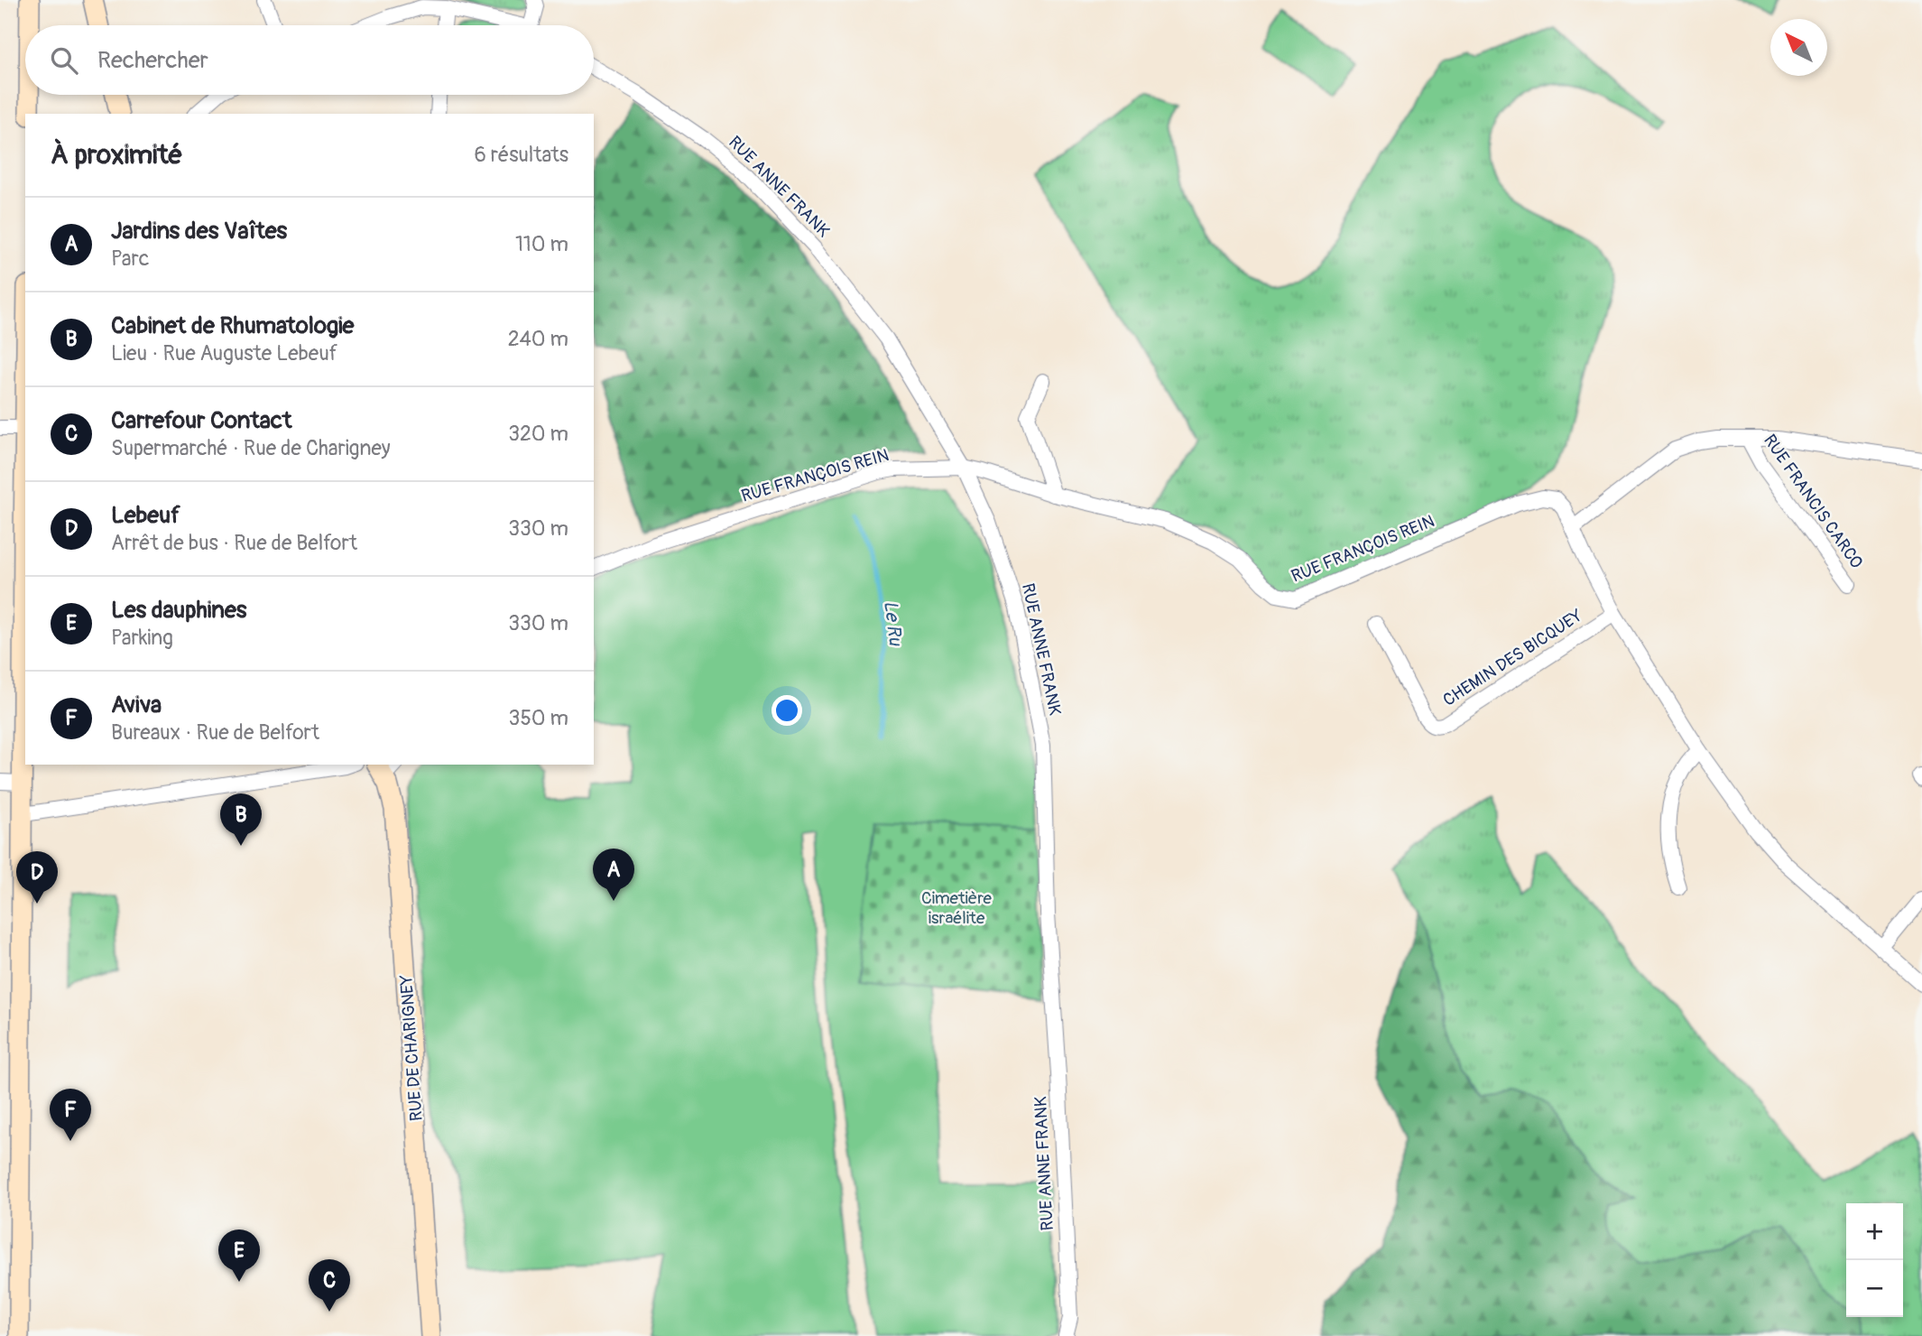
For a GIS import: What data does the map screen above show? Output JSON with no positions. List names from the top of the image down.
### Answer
{
  "streets": {
    "main road": ["RUE DE CHARIGNEY"],
    "street": [
      "RUE ANNE FRANK",
      "RUE FRANÇOIS REIN",
      "RUE FRANCIS CARCO",
      "CHEMIN DES BICQUEY"
    ]
  },
  "crossings": [
    ["RUE ANNE FRANK", "RUE FRANÇOIS REIN"],
    ["RUE FRANÇOIS REIN", "RUE FRANCIS CARCO"]
  ],
  "water": ["Le Ru"],
  "parks": ["Cimetière israélite"],
  "north": "top left",
  "page": {
    "search": "Rechercher",
    "heading": ["À proximité", "6 résultats"],
    "list": [
      {
        "mark": "A",
        "name": "Jardins des Vaîtes",
        "note": "Parc",
        "value": "110 m"
      },
      {
        "mark": "B",
        "name": "Cabinet de Rhumatologie",
        "note": "Lieu · Rue Auguste Lebeuf",
        "value": "240 m"
      },
      {
        "mark": "C",
        "name": "Carrefour Contact",
        "note": "Supermarché · Rue de Charigney",
        "value": "320 m"
      },
      {
        "mark": "D",
        "name": "Lebeuf",
        "note": "Arrêt de bus · Rue de Belfort",
        "value": "330 m"
      },
      {
        "mark": "E",
        "name": "Les dauphines",
        "note": "Parking",
        "value": "330 m"
      },
      {
        "mark": "F",
        "name": "Aviva",
        "note": "Bureaux · Rue de Belfort",
        "value": "350 m"
      }
    ],
    "pins": [
      "B",
      "A",
      "D",
      "F",
      "E",
      "C"
    ],
    "map_buttons": ["+", "−"]
  }
}
